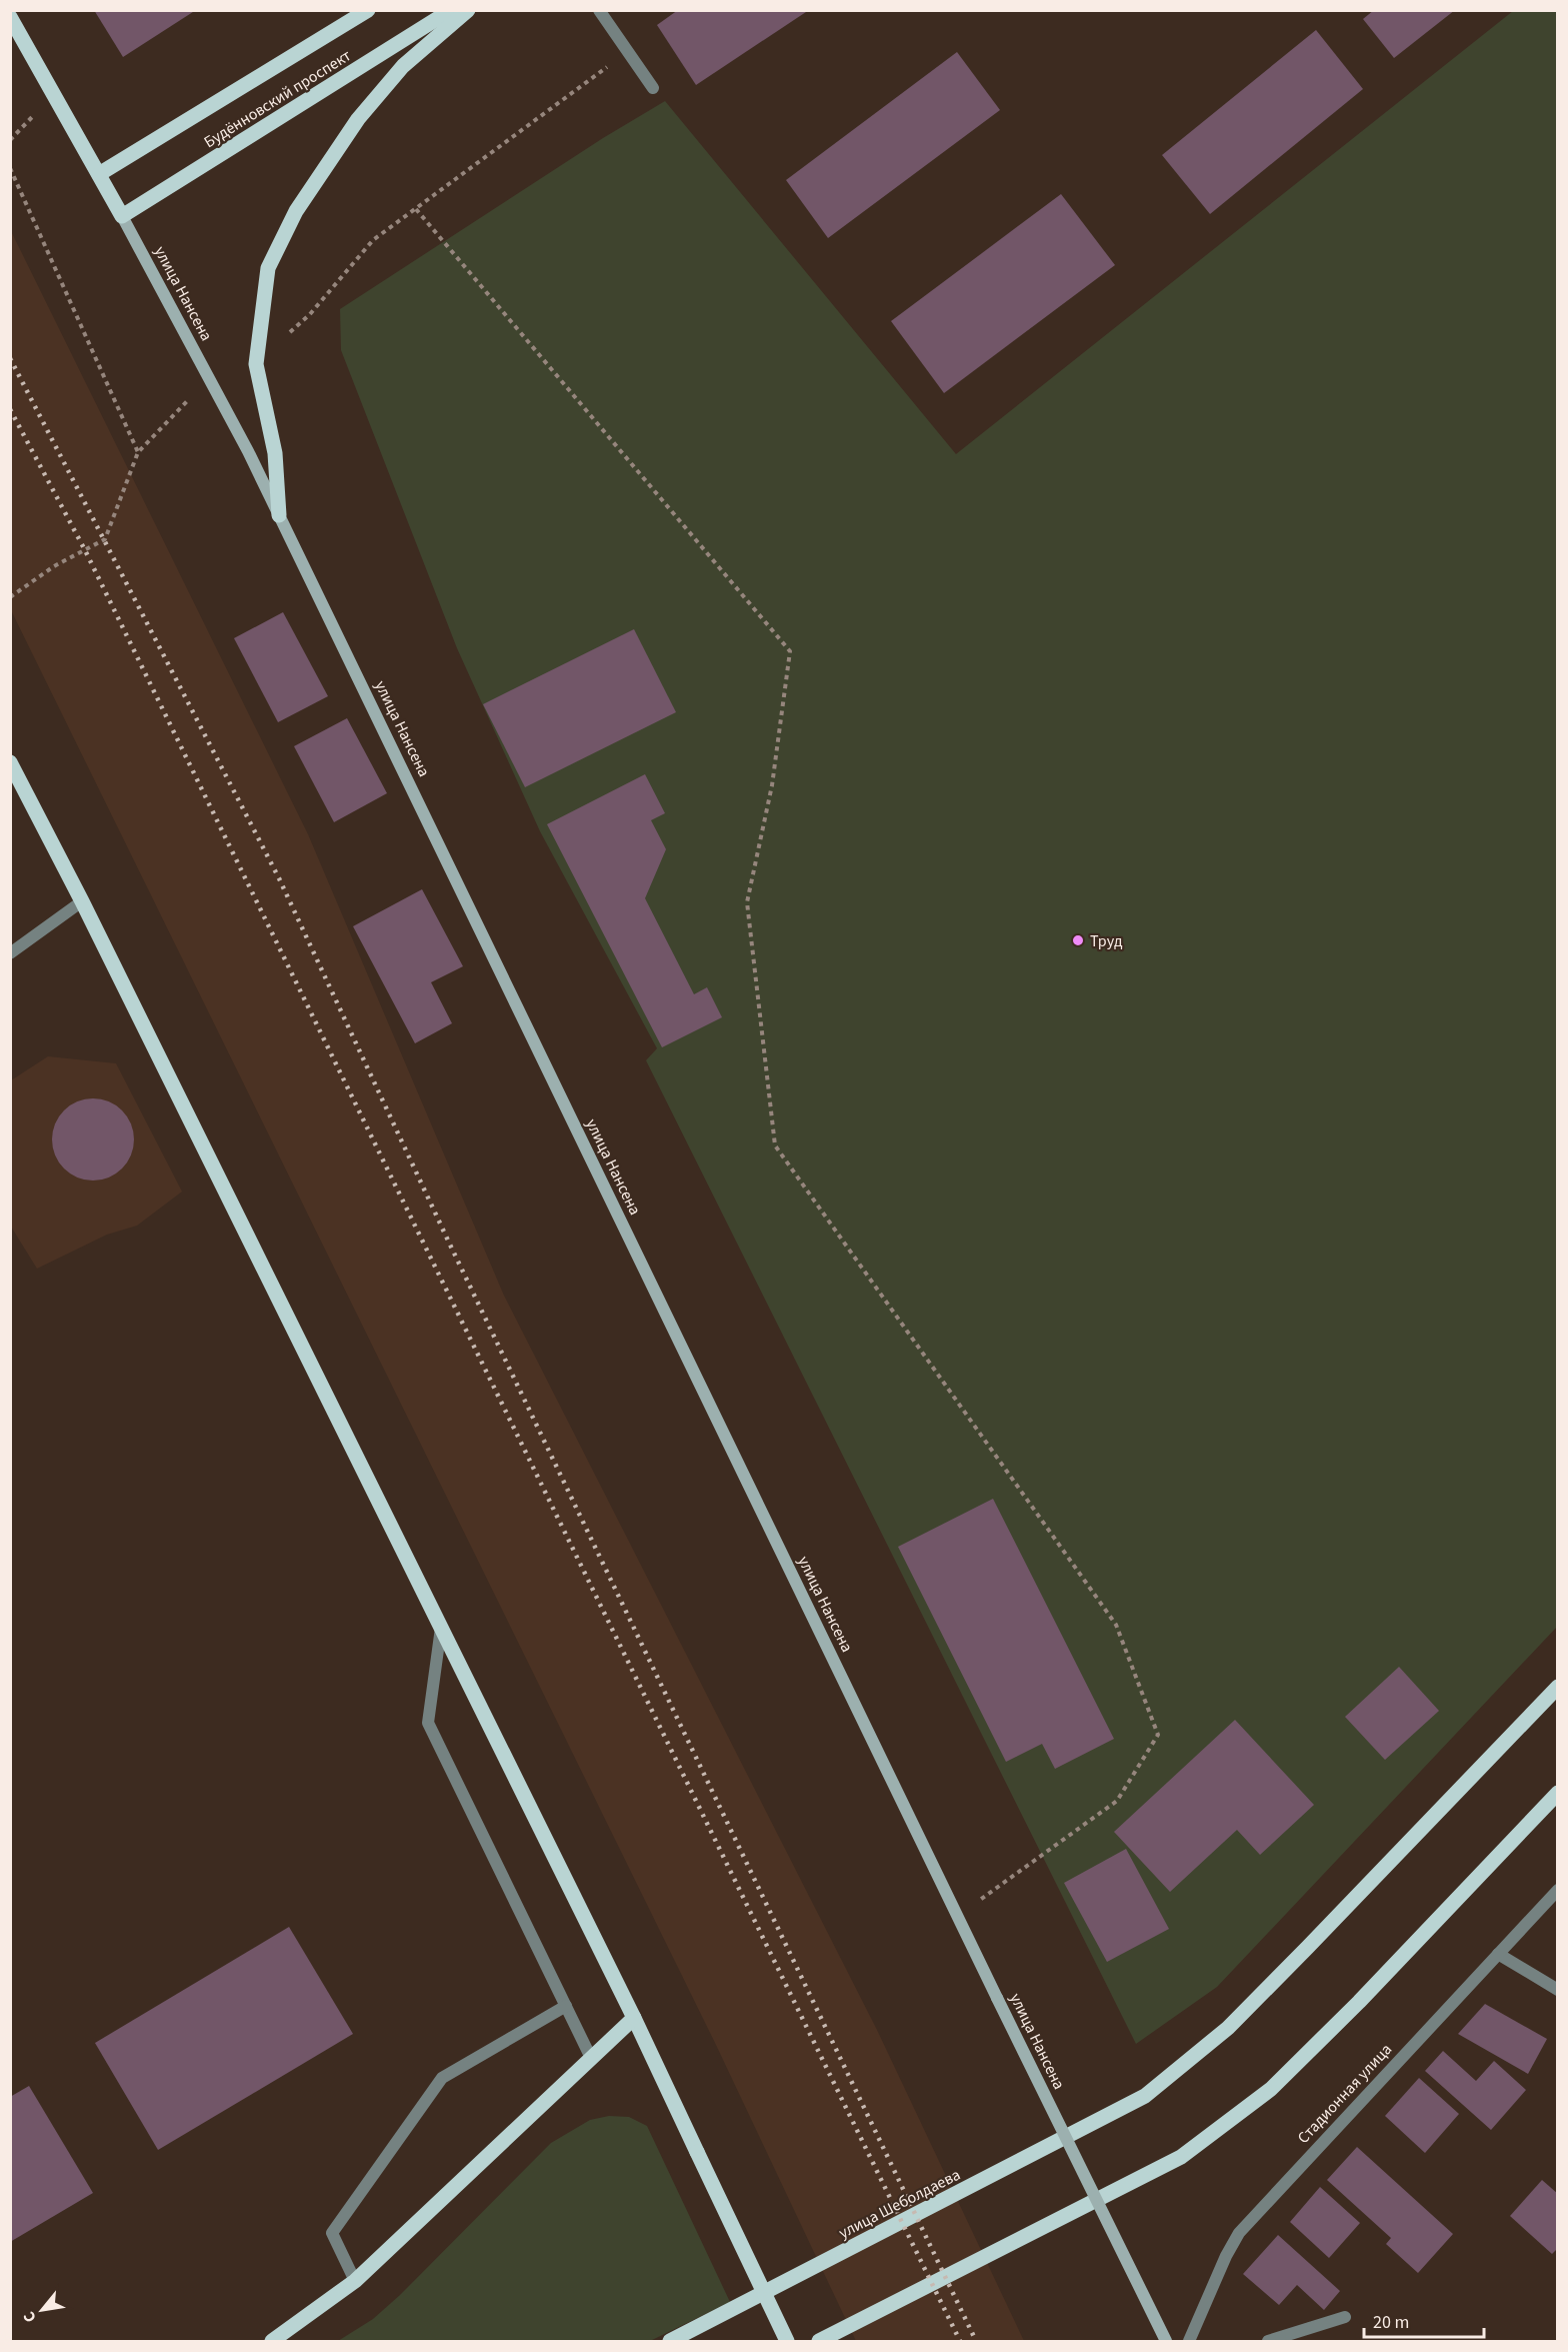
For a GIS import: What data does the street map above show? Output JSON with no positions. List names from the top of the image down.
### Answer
{
  "streets": {
    "main road": ["Будённовский проспект", "улица Нансена", "улица Шеболдаева"],
    "street": ["Стадионная улица"]
  },
  "crossings": [
    ["Будённовский проспект", "улица Нансена"]
  ],
  "places": ["Труд"],
  "scale_bar": "20 m",
  "north": "bottom left"
}
